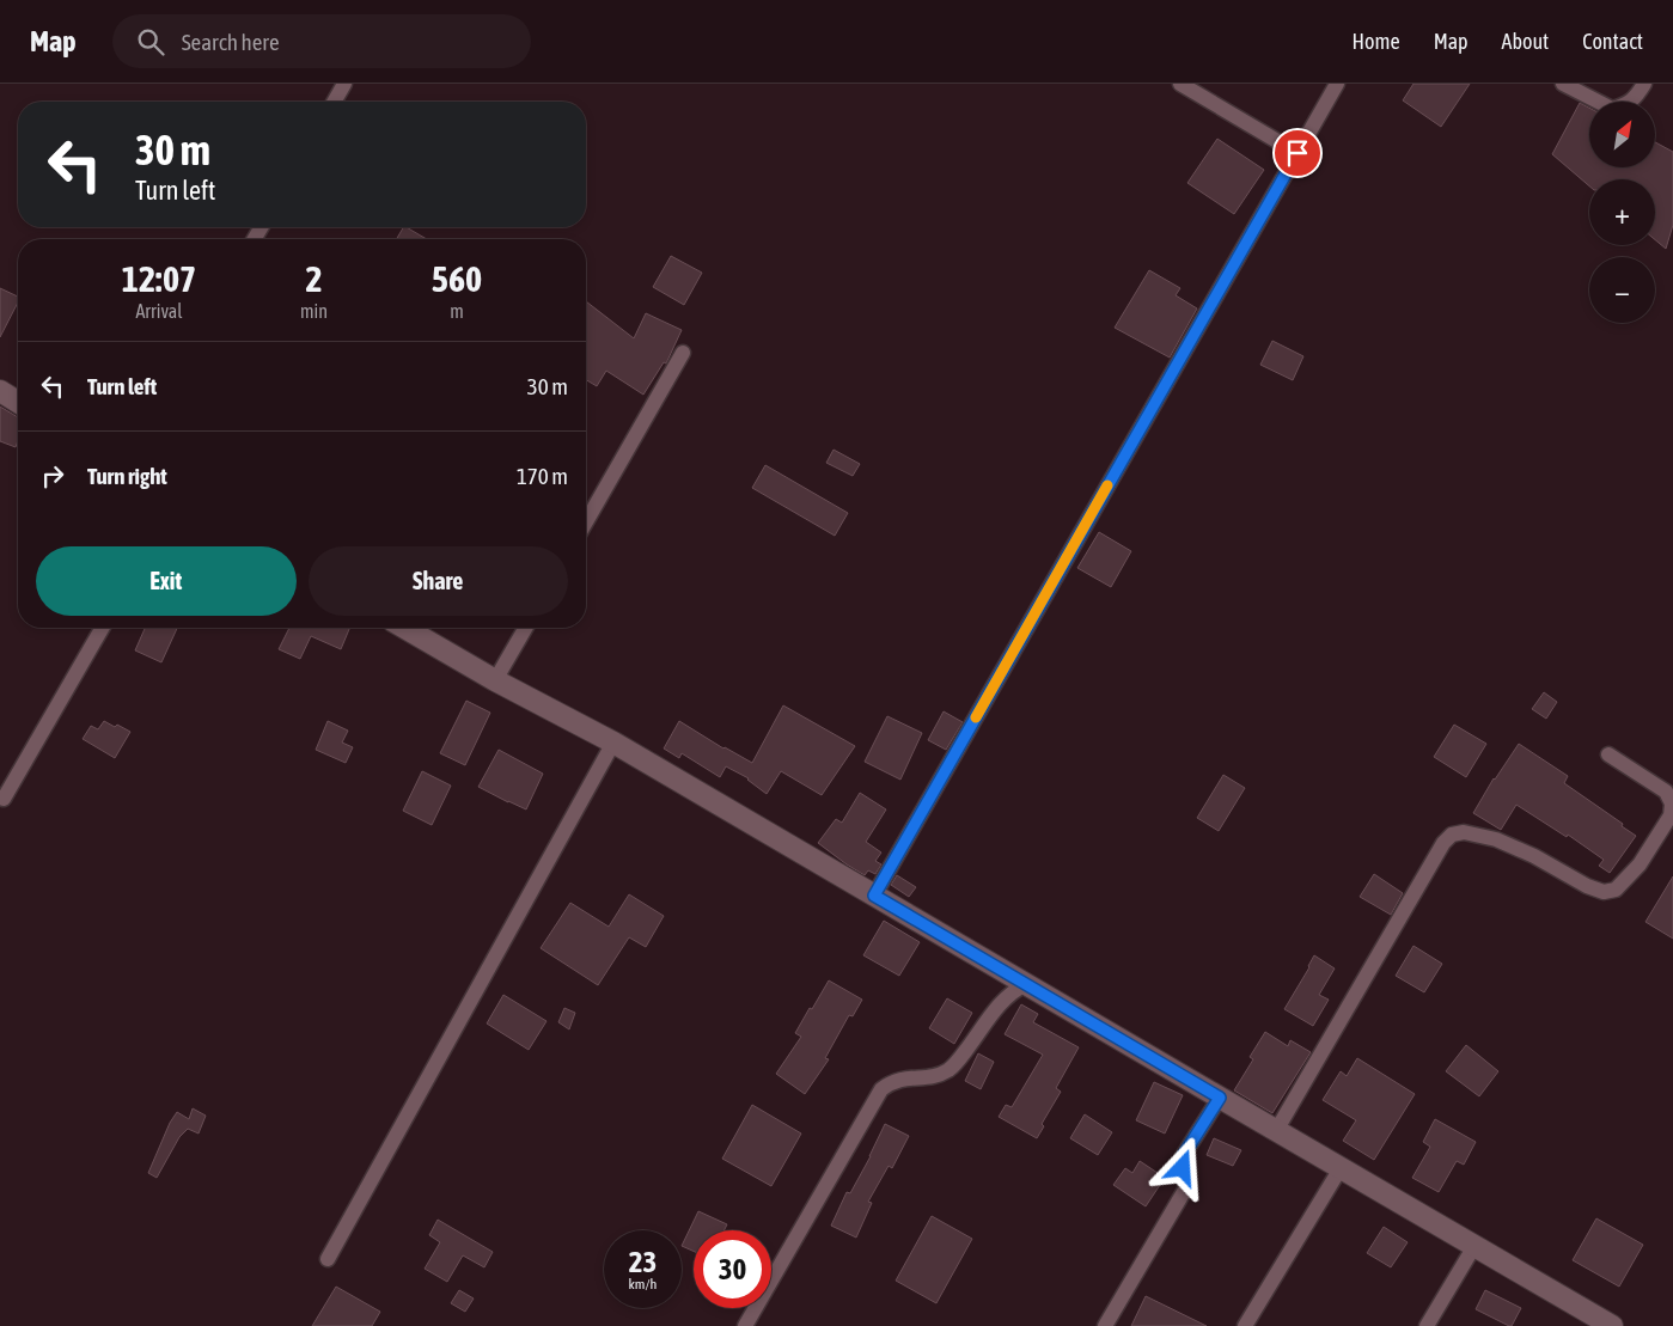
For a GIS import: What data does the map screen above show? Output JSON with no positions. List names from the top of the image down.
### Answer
{
  "north": "top right",
  "page": {
    "header": "Map",
    "search": "Search here",
    "nav": [
      "Home",
      "Map",
      "About",
      "Contact"
    ],
    "map_buttons": ["+", "−"],
    "turn": ["30 m", "Turn left"],
    "eta": [
      "12:07",
      "Arrival",
      "2",
      "min",
      "560",
      "m"
    ],
    "list": [
      {
        "name": "Turn left",
        "value": "30 m"
      },
      {
        "name": "Turn right",
        "value": "170 m"
      }
    ],
    "buttons": ["Exit", "Share"],
    "speed": "23 km/h",
    "limit": "30"
  }
}
